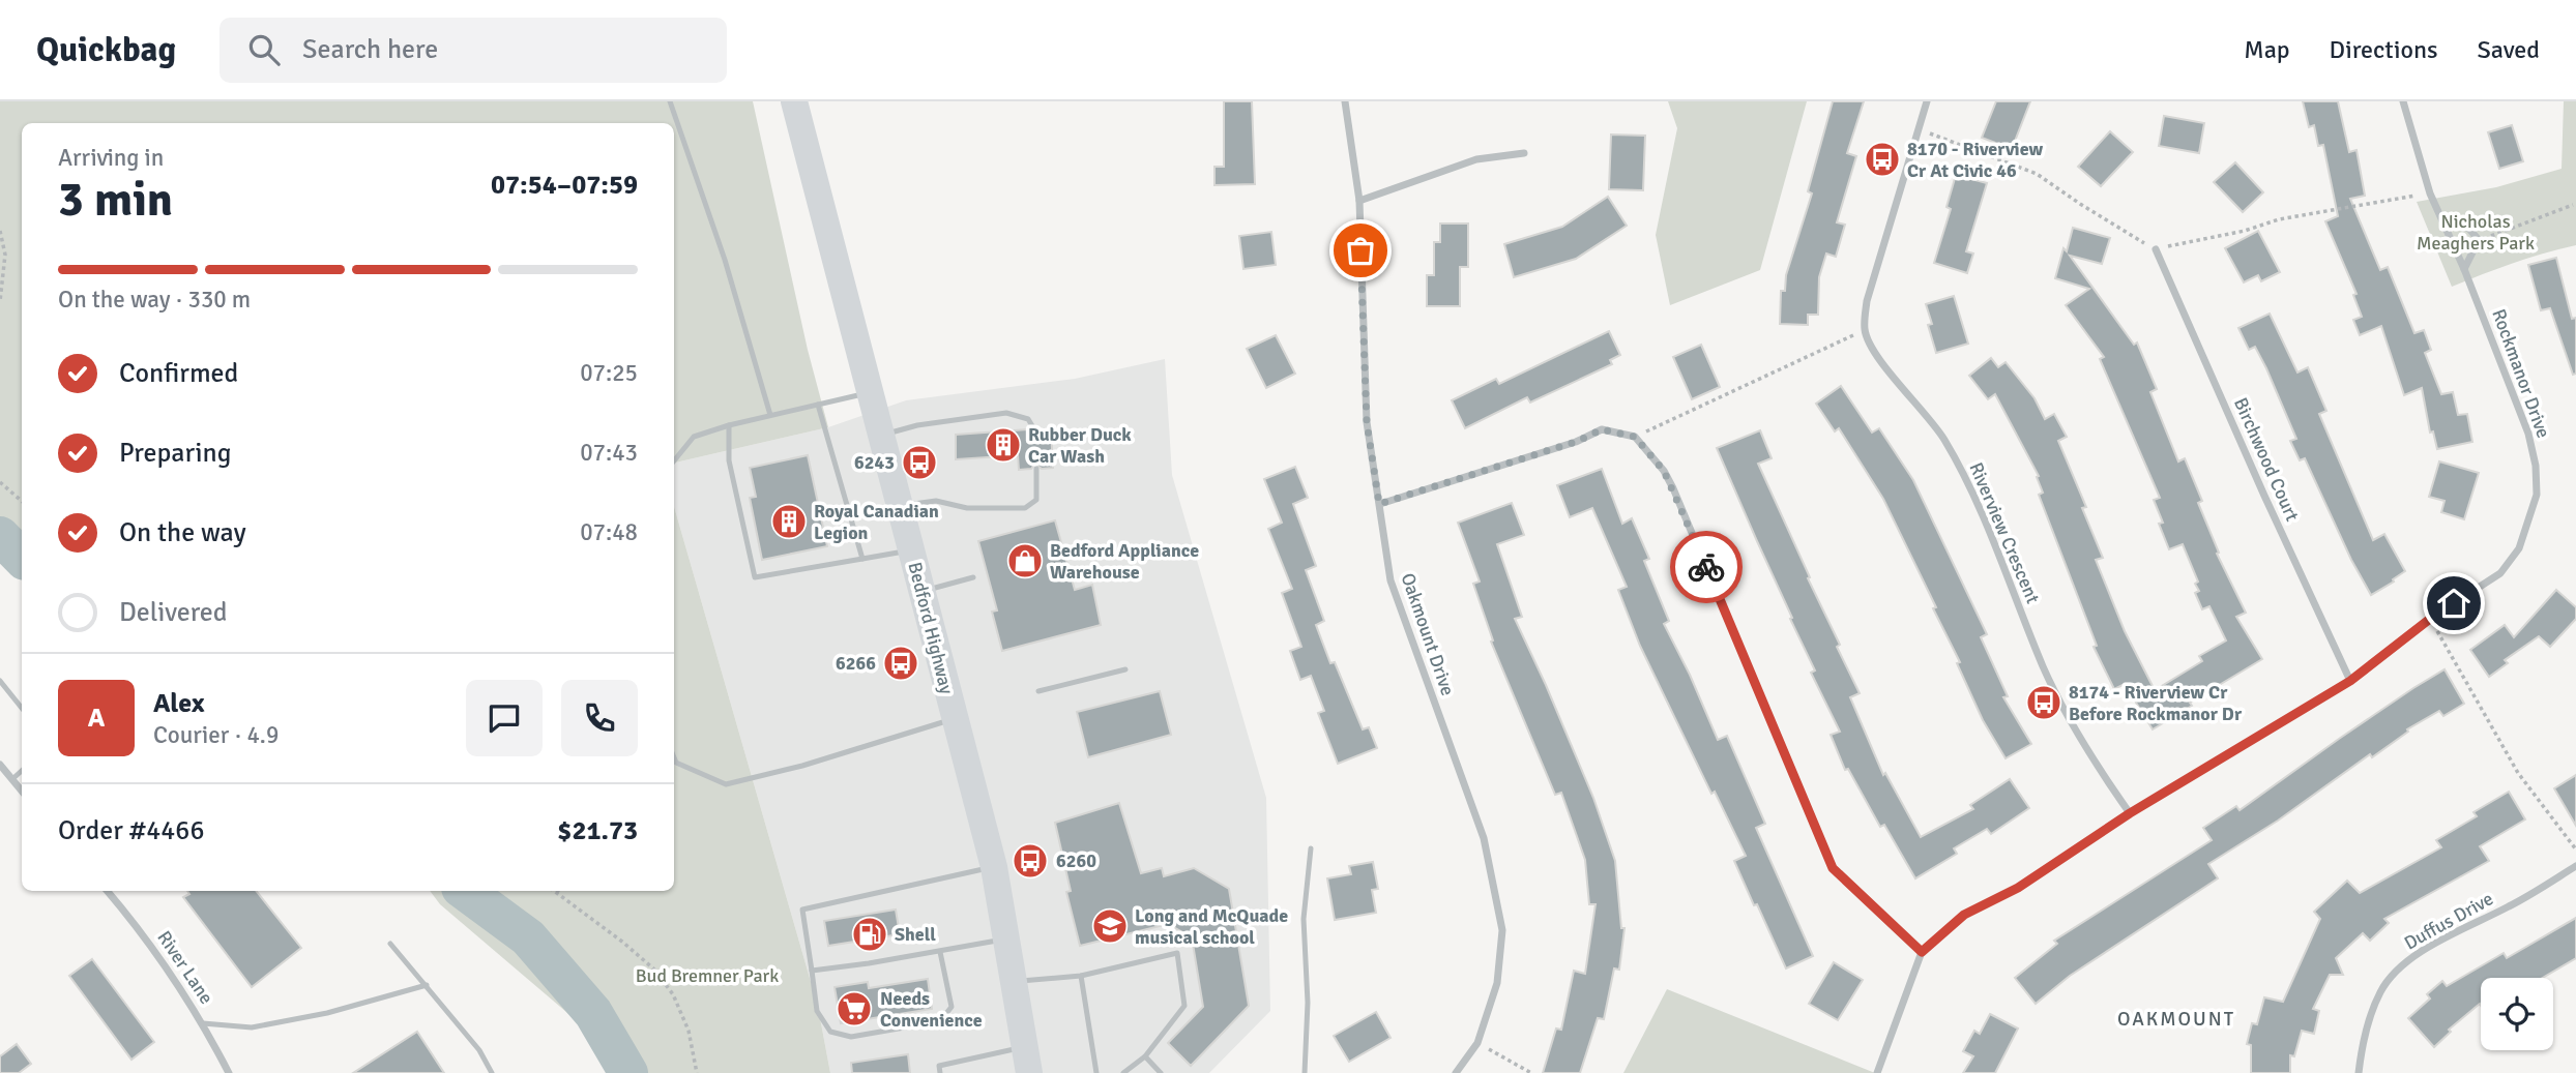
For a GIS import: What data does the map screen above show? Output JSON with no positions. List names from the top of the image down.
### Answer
{
  "streets": {
    "main road": ["Bedford Highway"],
    "street": [
      "Rockmanor Drive",
      "Birchwood Court",
      "Riverview Crescent",
      "Oakmount Drive",
      "Duffus Drive",
      "River Lane"
    ]
  },
  "crossings": [
    ["Rockmanor Drive", "Birchwood Court"],
    ["Rockmanor Drive", "Riverview Crescent"]
  ],
  "districts": ["OAKMOUNT"],
  "parks": ["Nicholas Meaghers Park", "Bud Bremner Park"],
  "places": {
    "bus stop": [
      "8170 - Riverview Cr At Civic 46",
      "6243",
      "6266",
      "8174 - Riverview Cr Before Rockmanor Dr",
      "6260"
    ],
    "building": ["Rubber Duck Car Wash", "Royal Canadian Legion"],
    "shop": ["Bedford Appliance Warehouse"],
    "school or university": ["Long and McQuade musical school"],
    "fuel station": ["Shell"],
    "supermarket": ["Needs Convenience"]
  },
  "page": {
    "header": "Quickbag",
    "search": "Search here",
    "nav": ["Map", "Directions", "Saved"],
    "heading": ["3 min", "Arriving in", "07:54–07:59"],
    "panel": [
      "Alex",
      "Courier · 4.9",
      "Order #4466",
      "$21.73"
    ],
    "bar": "On the way · 330 m",
    "list": [
      ["Confirmed", "07:25"],
      ["Preparing", "07:43"],
      ["On the way", "07:48"],
      "Delivered"
    ],
    "round": "A"
  }
}
